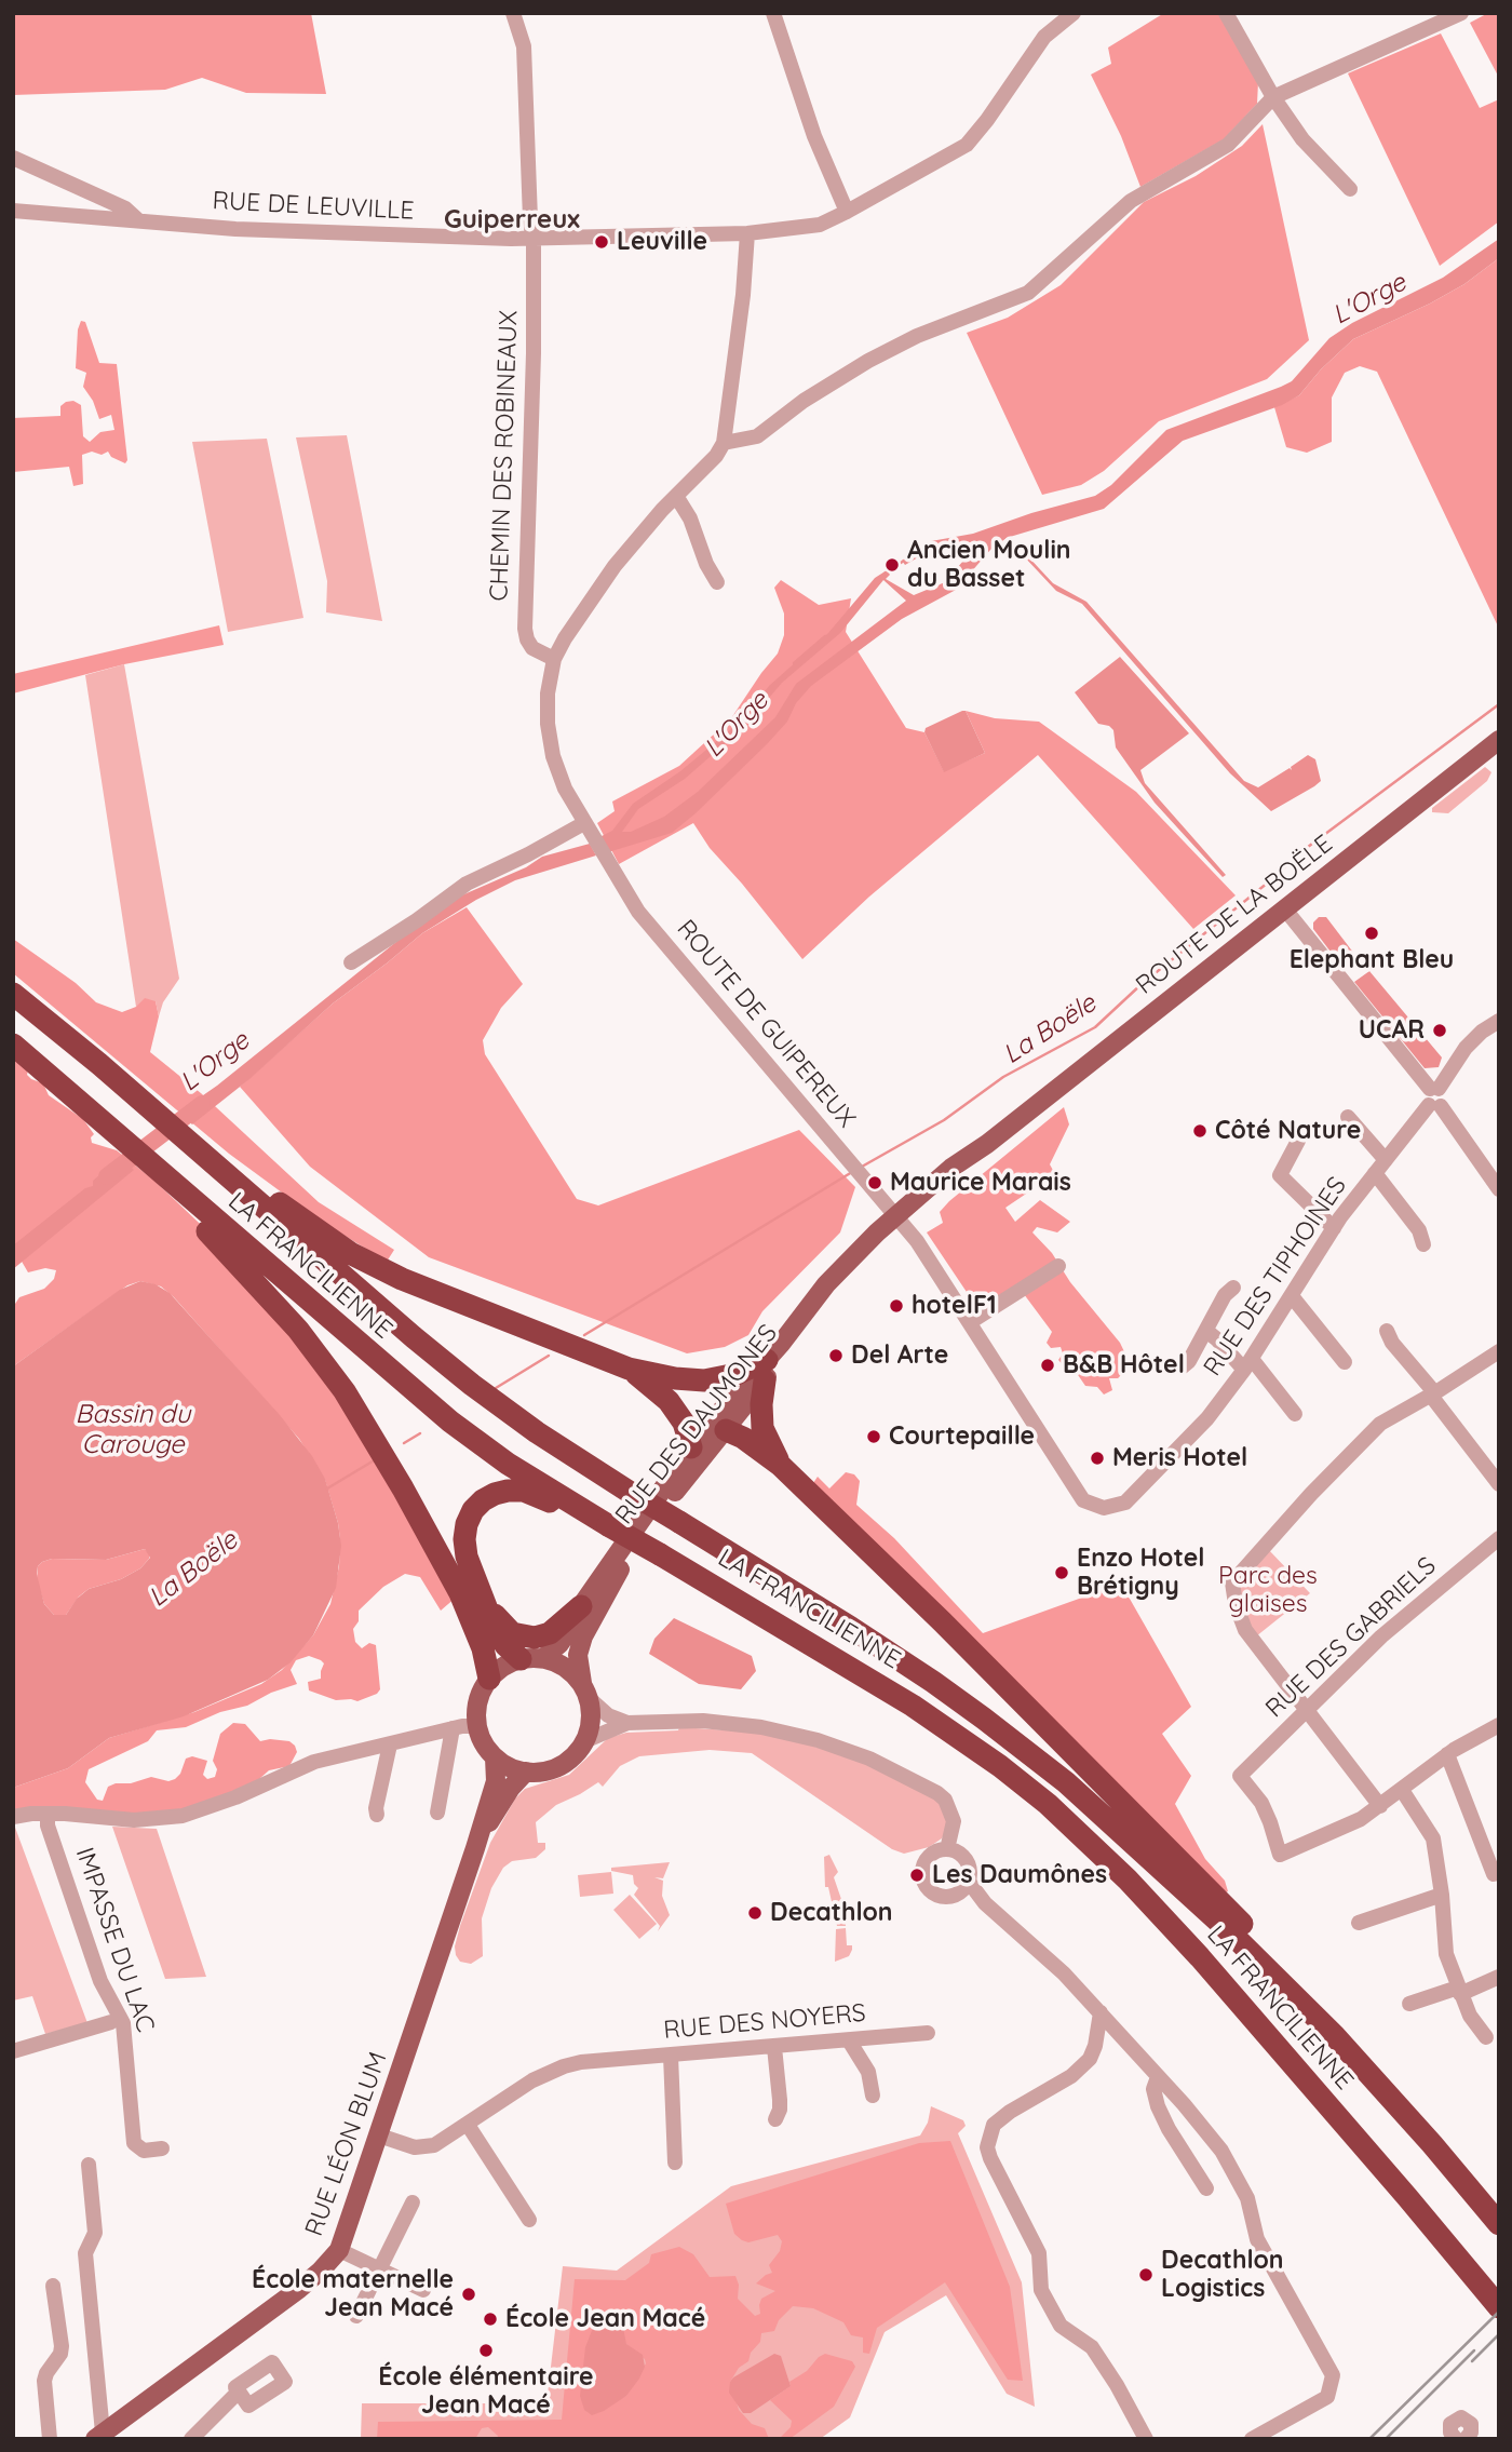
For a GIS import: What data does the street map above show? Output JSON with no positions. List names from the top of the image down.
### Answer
{
  "streets": {
    "highway": ["LA FRANCILIENNE"],
    "main road": ["ROUTE DE LA BOËLE", "RUE DES DAUMONES", "RUE LÉON BLUM"],
    "street": [
      "RUE DE LEUVILLE",
      "CHEMIN DES ROBINEAUX",
      "ROUTE DE GUIPEREUX",
      "RUE DES TIPHOINES",
      "RUE DES GABRIELS",
      "IMPASSE DU LAC",
      "RUE DES NOYERS"
    ]
  },
  "crossings": [
    ["RUE DE LEUVILLE", "CHEMIN DES ROBINEAUX"],
    ["CHEMIN DES ROBINEAUX", "ROUTE DE GUIPEREUX"],
    ["ROUTE DE LA BOËLE", "ROUTE DE GUIPEREUX"],
    ["ROUTE DE LA BOËLE", "RUE DES DAUMONES"],
    ["ROUTE DE GUIPEREUX", "RUE DES TIPHOINES"],
    ["ROUTE DE GUIPEREUX", "RUE DES DAUMONES"],
    ["RUE DES DAUMONES", "RUE LÉON BLUM"],
    ["RUE DES NOYERS", "RUE LÉON BLUM"]
  ],
  "districts": ["Guiperreux"],
  "water": ["L'Orge", "La Boële", "Bassin du Carouge"],
  "parks": ["Parc des glaises"],
  "places": [
    "Leuville",
    "Ancien Moulin du Basset",
    "Elephant Bleu",
    "UCAR",
    "Côté Nature",
    "Maurice Marais",
    "hotelF1",
    "Del Arte",
    "B&B Hôtel",
    "Courtepaille",
    "Meris Hotel",
    "Enzo Hotel Brétigny",
    "Les Daumônes",
    "Decathlon",
    "Decathlon Logistics",
    "École maternelle Jean Macé",
    "École Jean Macé",
    "École élémentaire Jean Macé"
  ]
}
